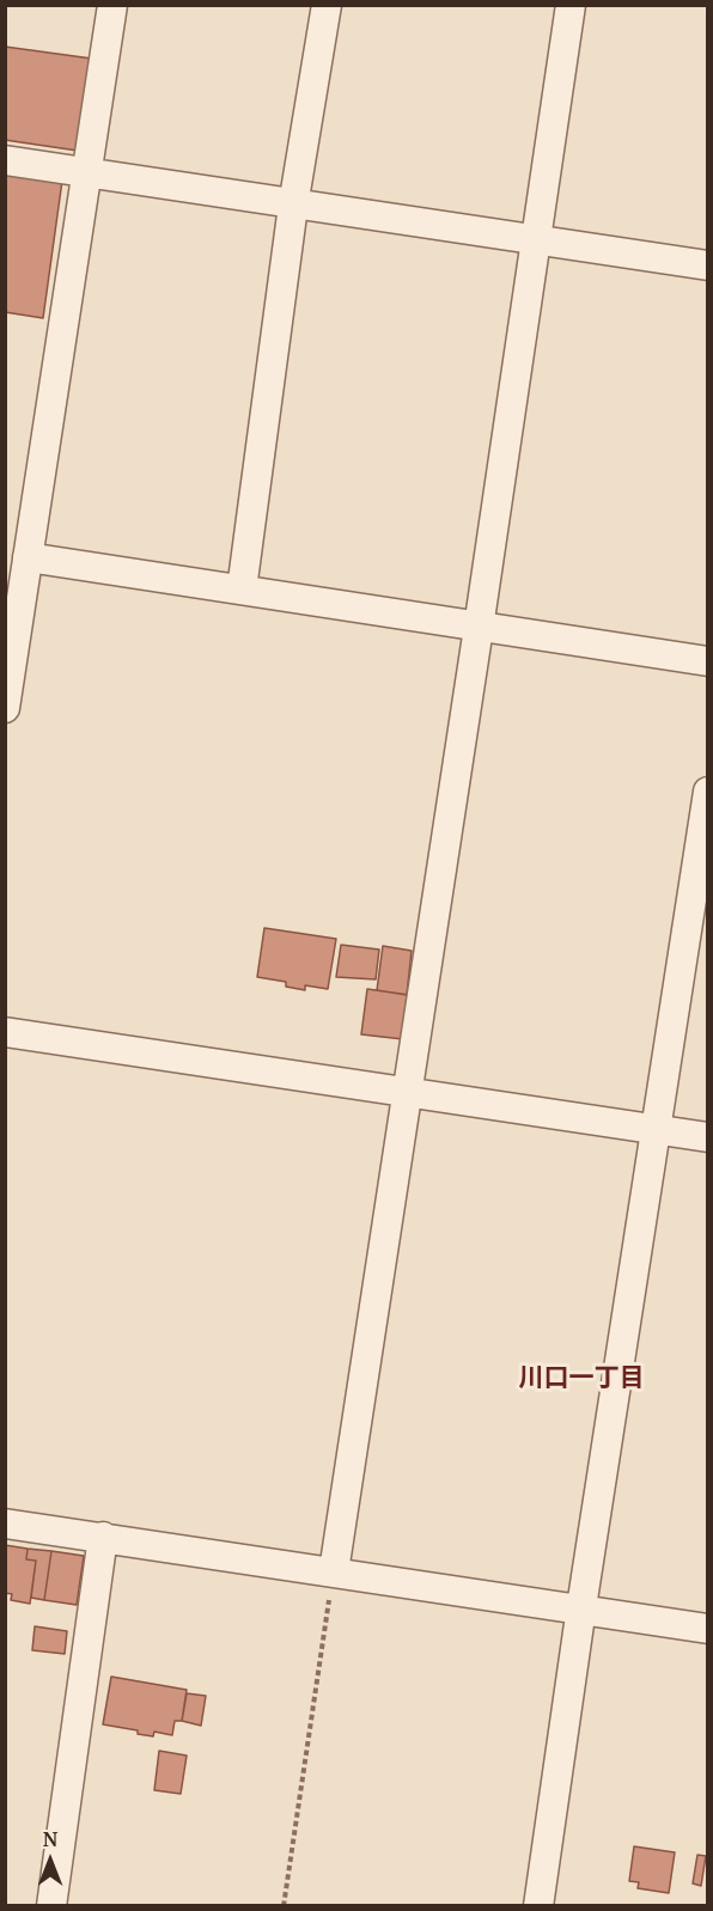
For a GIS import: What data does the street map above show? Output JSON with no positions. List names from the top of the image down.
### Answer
{
  "districts": ["川口一丁目"],
  "north": "top"
}
